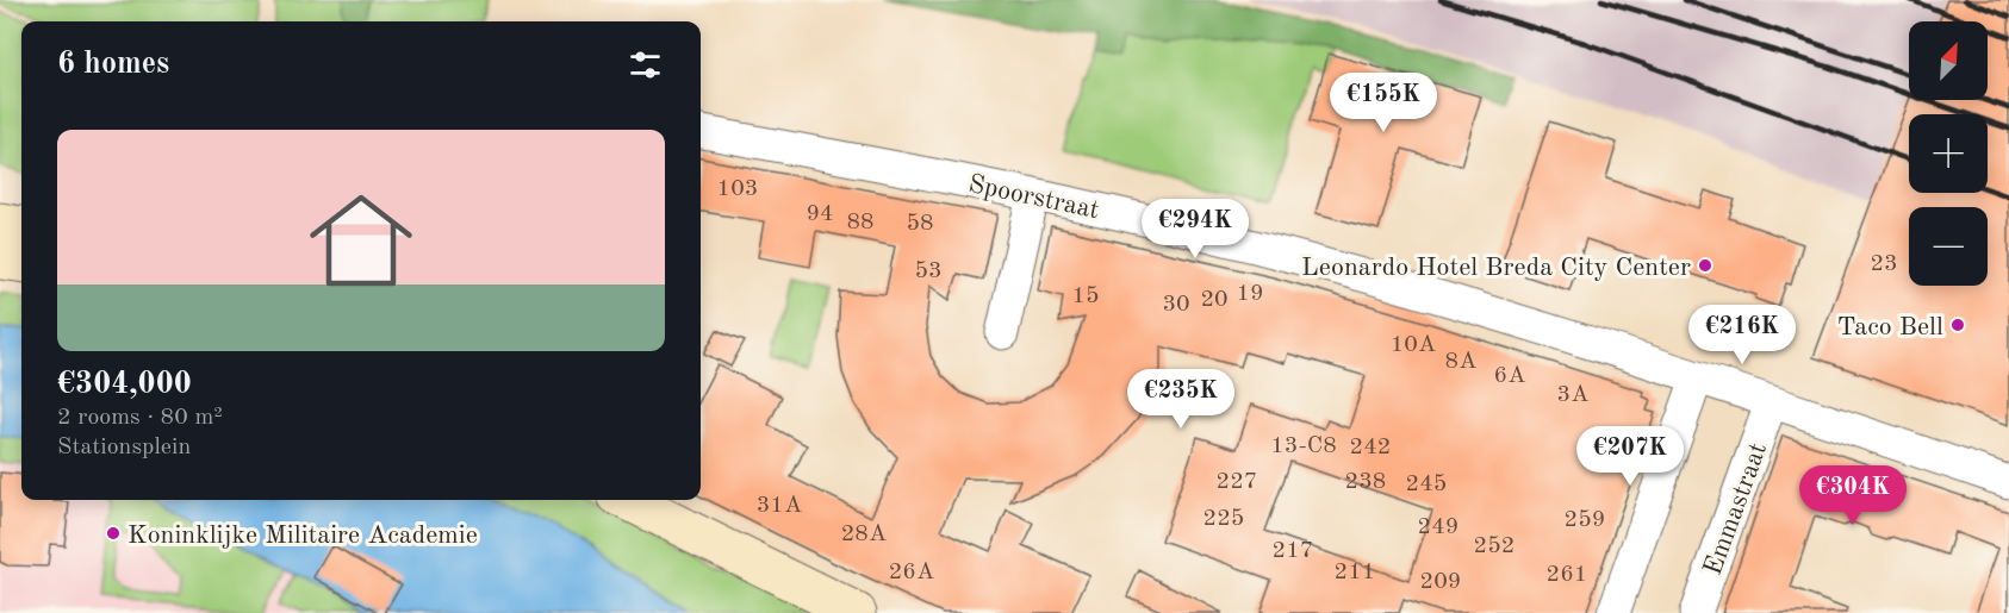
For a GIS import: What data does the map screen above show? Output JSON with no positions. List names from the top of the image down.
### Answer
{
  "streets": {
    "street": ["Spoorstraat", "Emmastraat"]
  },
  "crossings": [
    ["Spoorstraat", "Emmastraat"]
  ],
  "places": ["Leonardo Hotel Breda City Center", "Taco Bell", "Koninklijke Militaire Academie"],
  "house_numbers": [
    "103",
    "94",
    "88",
    "58",
    "23",
    "53",
    "19",
    "15",
    "20",
    "30",
    "10A",
    "8A",
    "6A",
    "3A",
    "13-C8",
    "242",
    "227",
    "238",
    "245",
    "31A",
    "225",
    "259",
    "249",
    "28A",
    "252",
    "217",
    "26A",
    "211",
    "261",
    "209"
  ],
  "north": "top right",
  "page": {
    "map_buttons": ["+", "−"],
    "heading": "6 homes",
    "price": [
      "€155K",
      "€294K",
      "€216K",
      "€235K",
      "€207K",
      "€304K"
    ],
    "list": [
      {
        "name": "€304,000",
        "note": "2 rooms · 80 m² · Stationsplein"
      }
    ]
  }
}
